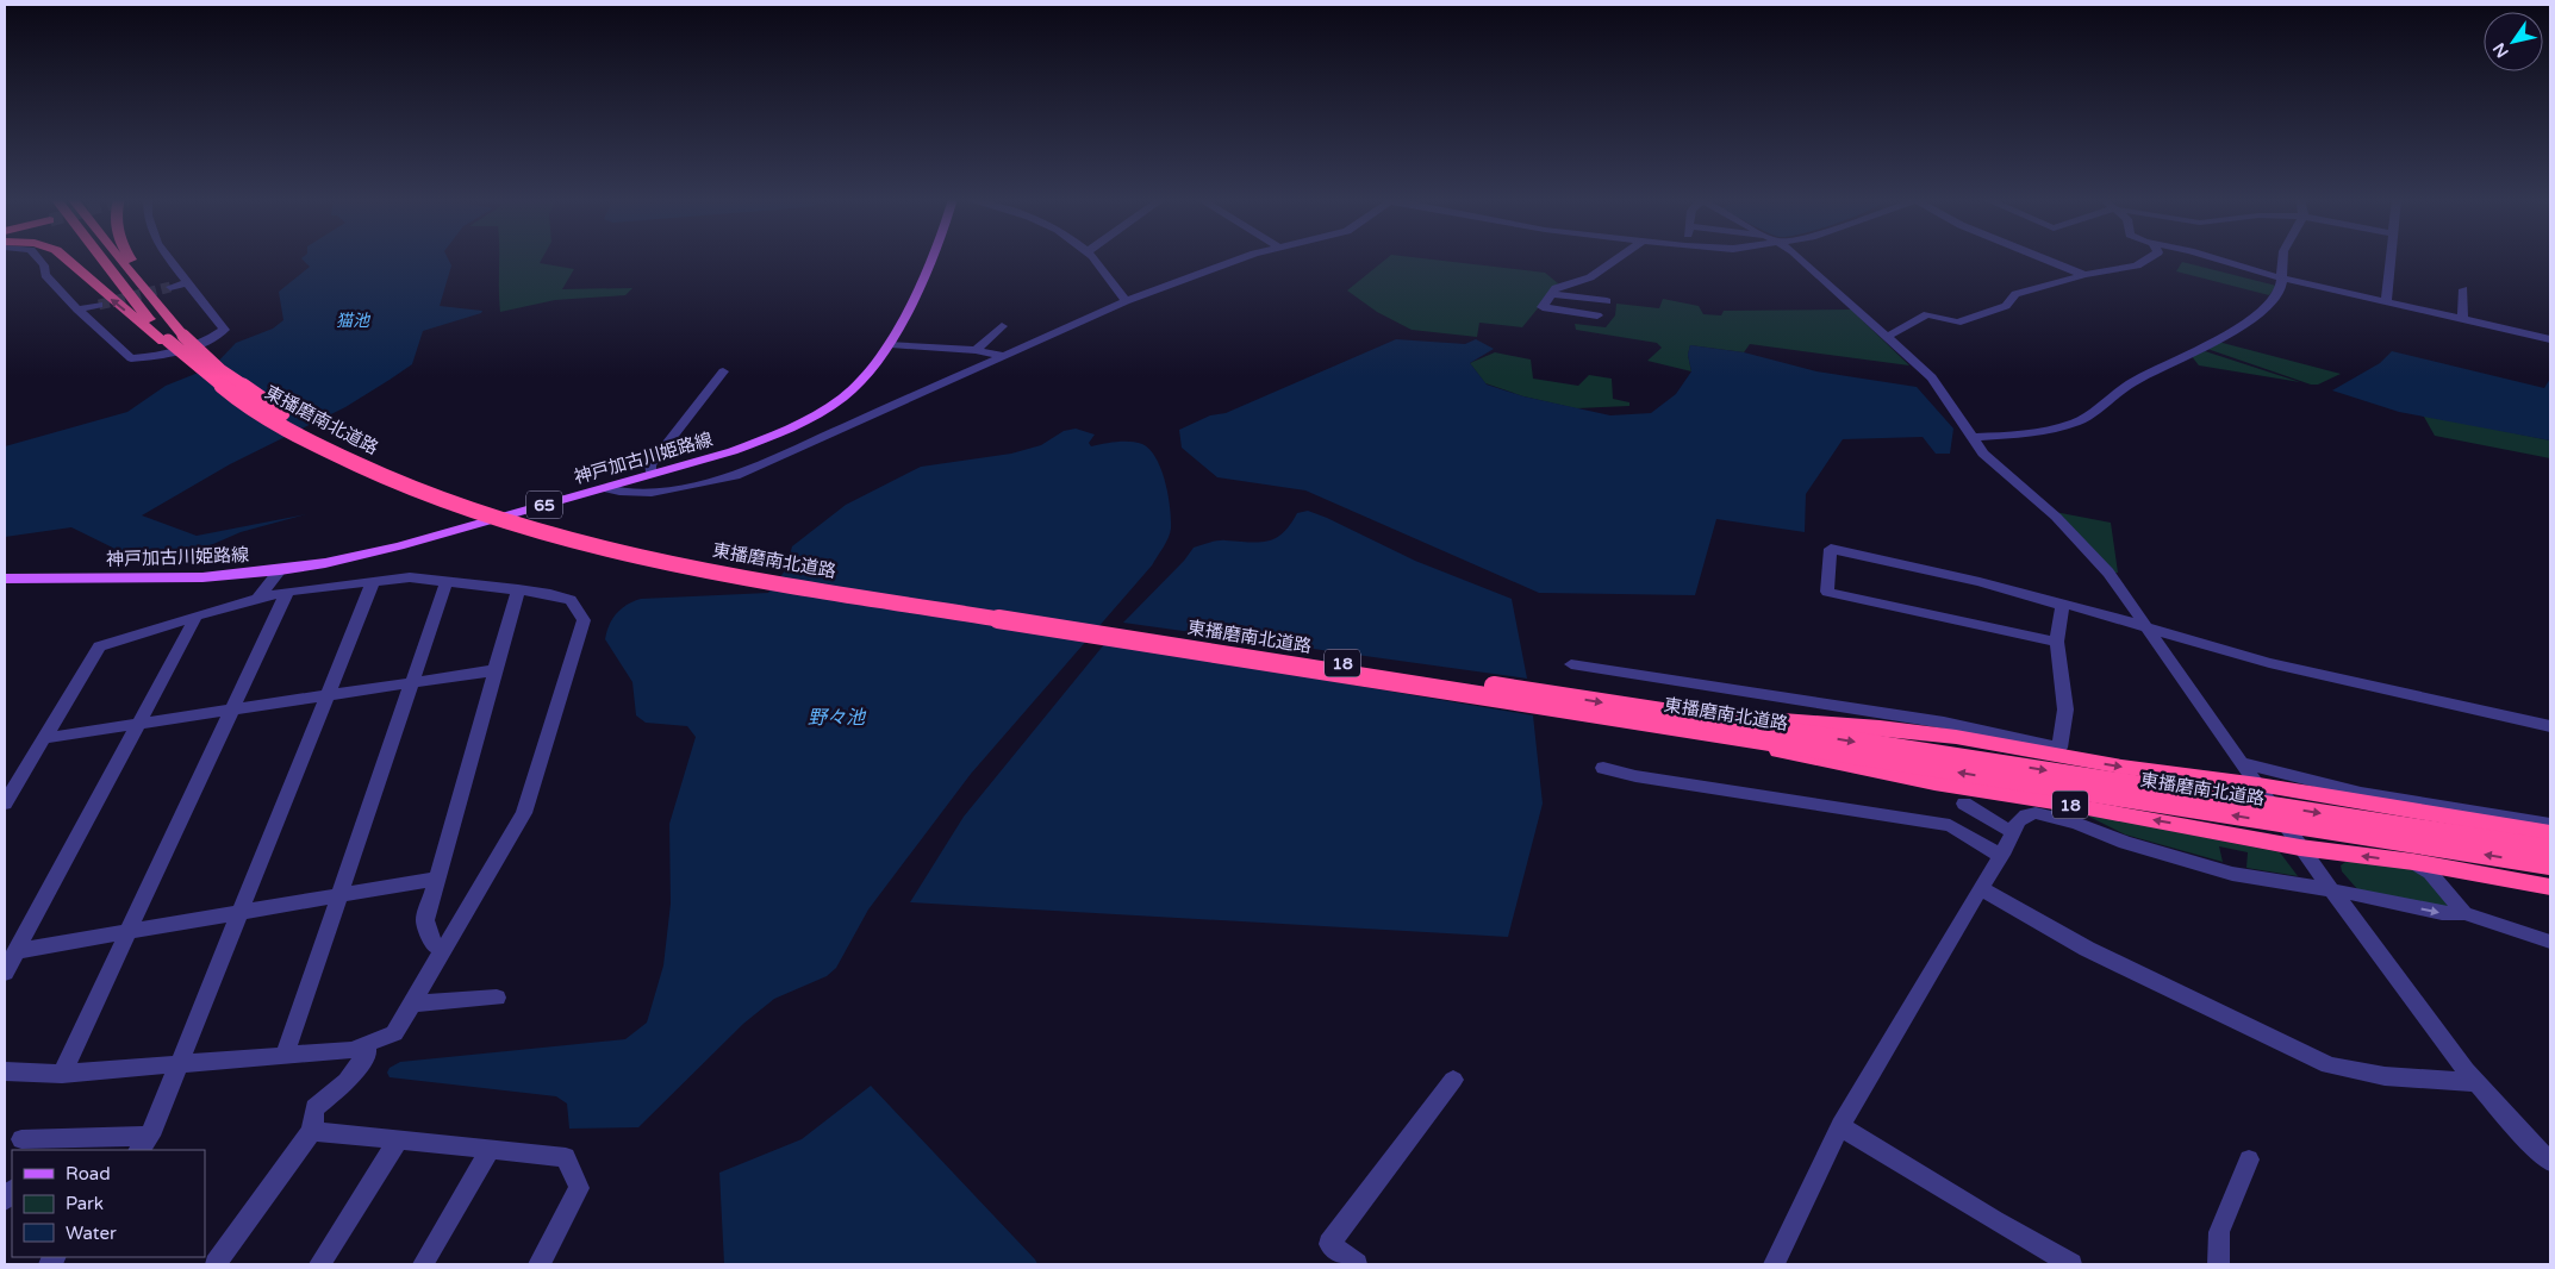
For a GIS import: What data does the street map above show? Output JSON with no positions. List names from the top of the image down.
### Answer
{
  "streets": {
    "highway": ["東播磨南北道路", "18"],
    "main road": ["神戸加古川姫路線", "65"]
  },
  "crossings": [
    ["東播磨南北道路", "18"]
  ],
  "water": ["猫池", "野々池"],
  "legend": ["Road", "Park", "Water"],
  "north": "bottom left"
}
